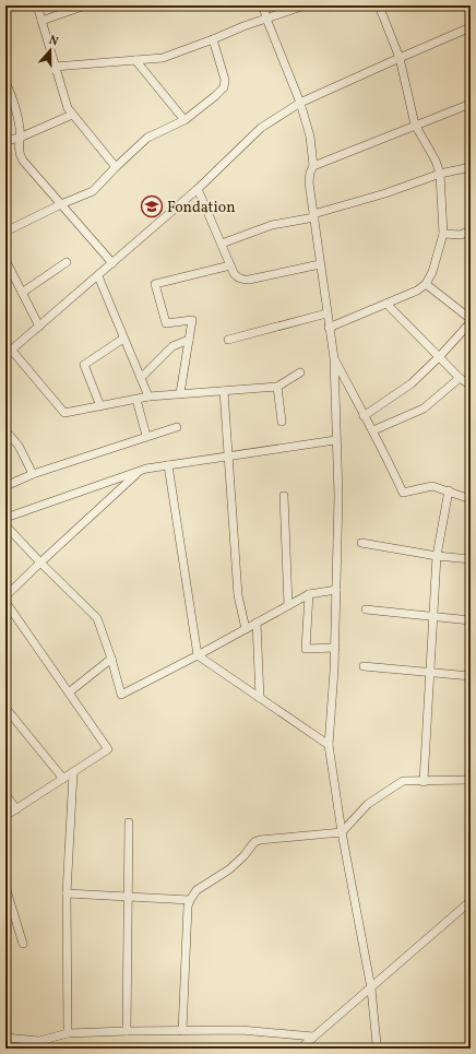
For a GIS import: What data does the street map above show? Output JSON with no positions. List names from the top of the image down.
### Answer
{
  "places": {
    "school or university": ["Fondation"]
  },
  "north": "top"
}
